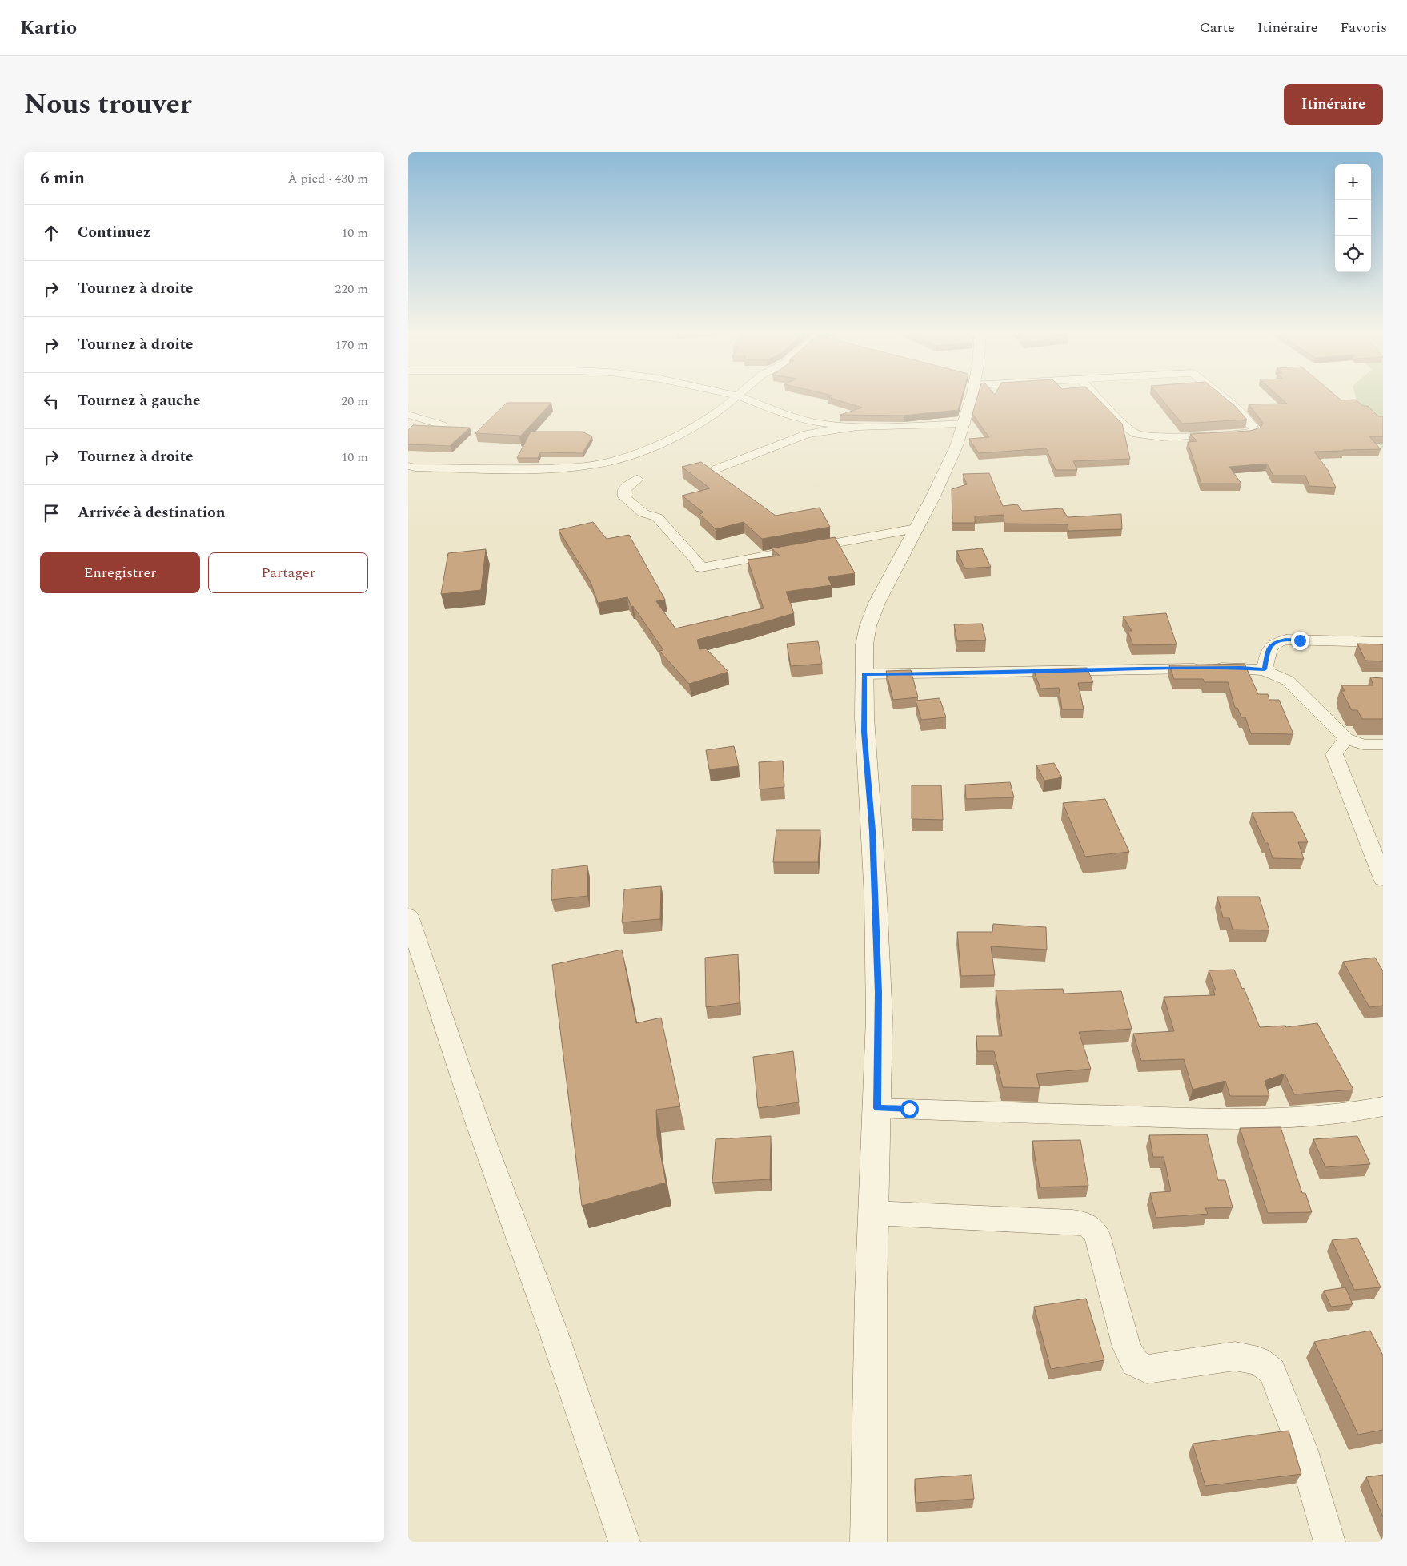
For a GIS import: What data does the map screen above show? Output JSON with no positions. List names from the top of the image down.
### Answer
{
  "page": {
    "header": "Kartio",
    "nav": ["Carte", "Itinéraire", "Favoris"],
    "title": "Nous trouver",
    "buttons": [
      "Itinéraire",
      ["Enregistrer", "Partager"]
    ],
    "heading": ["6 min", "À pied · 430 m"],
    "map_buttons": ["+", "−"],
    "list": [
      ["Continuez", "10 m"],
      ["Tournez à droite", "220 m"],
      ["Tournez à droite", "170 m"],
      ["Tournez à gauche", "20 m"],
      ["Tournez à droite", "10 m"],
      "Arrivée à destination"
    ]
  }
}
